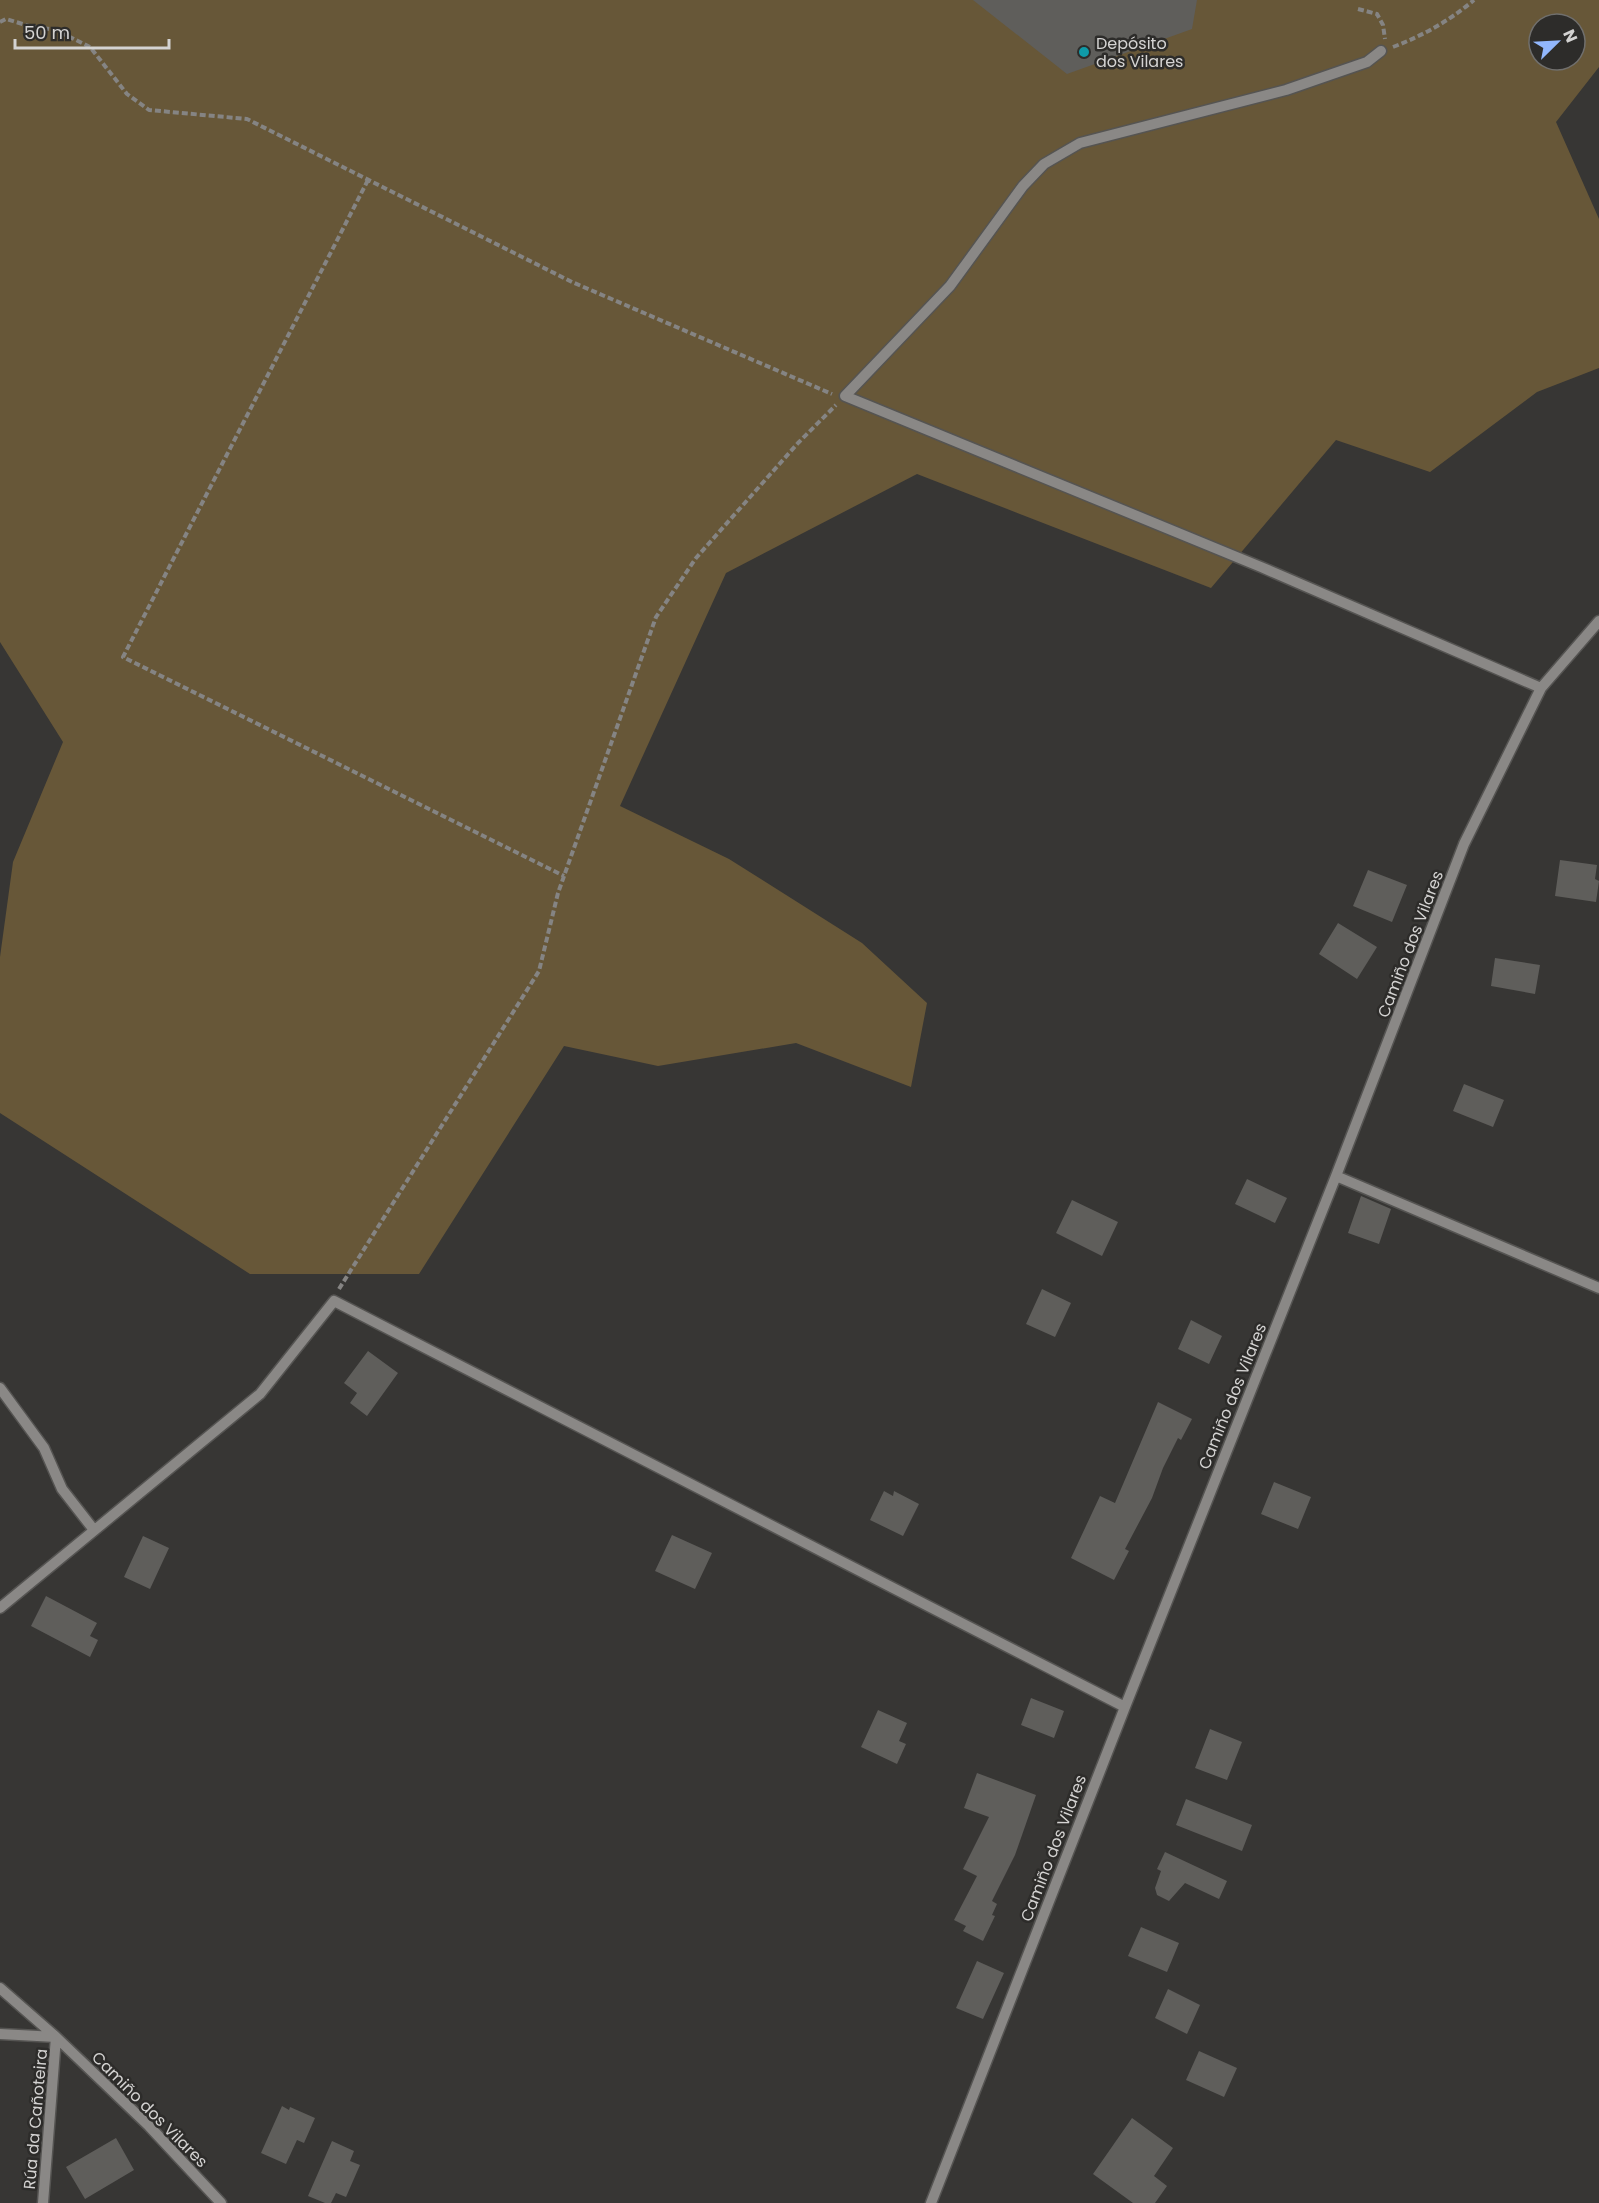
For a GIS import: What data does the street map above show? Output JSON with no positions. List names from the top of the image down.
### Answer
{
  "streets": {
    "street": ["Camiño dos Vilares", "Rúa da Cañoteira"]
  },
  "crossings": [
    ["Camiño dos Vilares", "Rúa da Cañoteira"]
  ],
  "places": ["Depósito dos Vilares"],
  "scale_bar": "50 m",
  "north": "top right"
}
